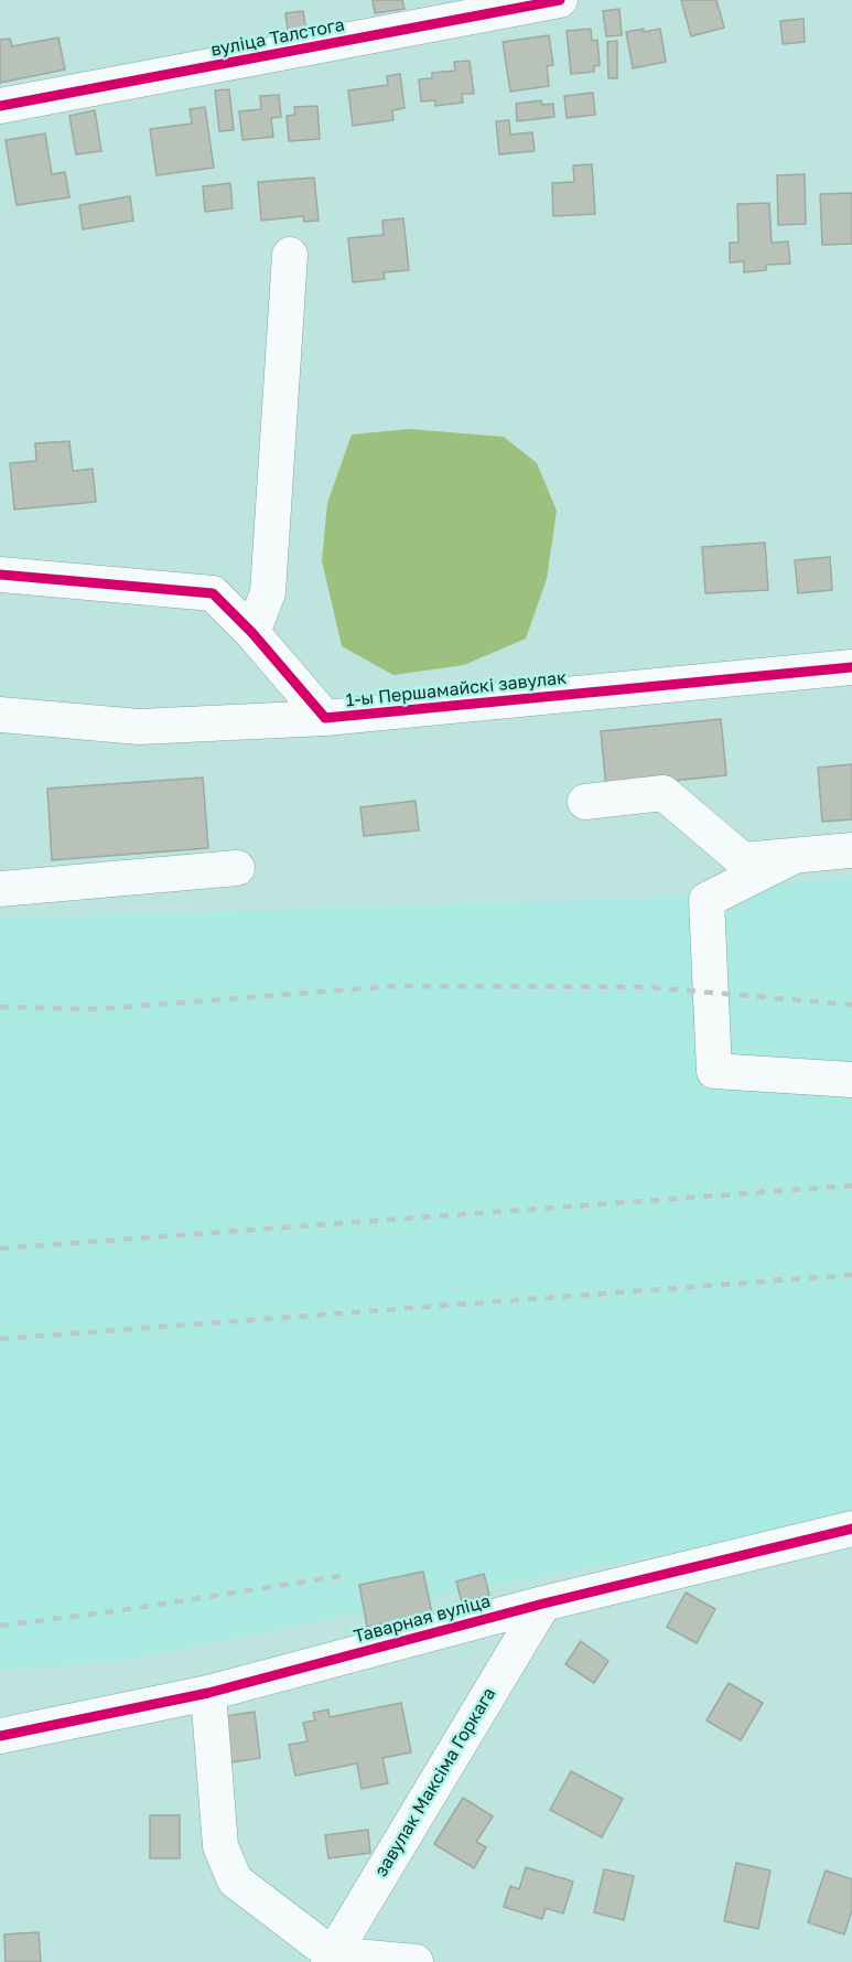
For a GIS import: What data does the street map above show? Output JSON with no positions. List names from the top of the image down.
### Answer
{
  "streets": {
    "street": [
      "вуліца Талстога",
      "1-ы Першамайскі завулак",
      "Таварная вуліца",
      "завулак Максіма Горкага"
    ]
  },
  "crossings": [
    ["Таварная вуліца", "завулак Максіма Горкага"]
  ]
}
